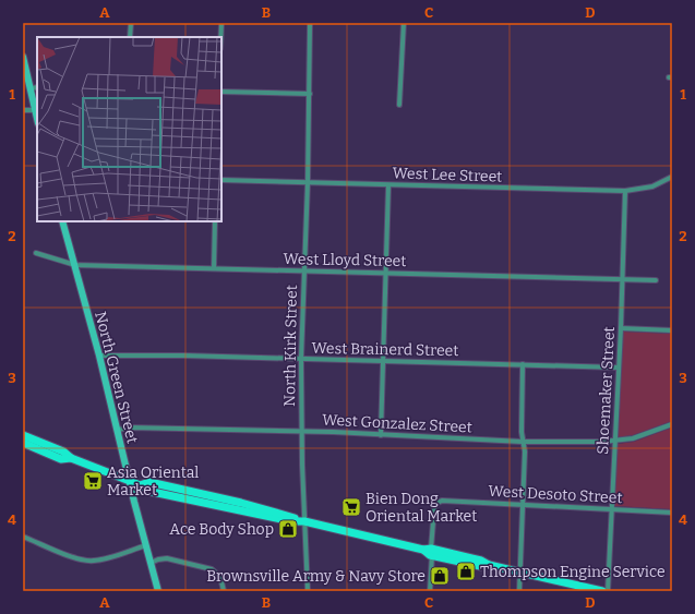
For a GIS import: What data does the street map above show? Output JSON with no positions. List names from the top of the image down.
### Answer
{
  "streets": {
    "street": [
      "West Lee Street",
      "West Lloyd Street",
      "North Kirk Street",
      "West Brainerd Street",
      "North Green Street",
      "Shoemaker Street",
      "West Gonzalez Street",
      "West Desoto Street"
    ]
  },
  "crossings": [
    ["West Lee Street", "North Kirk Street"],
    ["West Lee Street", "Shoemaker Street"],
    ["West Lloyd Street", "North Kirk Street"],
    ["West Lloyd Street", "North Green Street"],
    ["West Lloyd Street", "Shoemaker Street"],
    ["North Kirk Street", "West Brainerd Street"],
    ["North Kirk Street", "West Gonzalez Street"],
    ["West Brainerd Street", "North Green Street"],
    ["West Brainerd Street", "Shoemaker Street"],
    ["North Green Street", "West Gonzalez Street"],
    ["Shoemaker Street", "West Gonzalez Street"],
    ["Shoemaker Street", "West Desoto Street"]
  ],
  "places": {
    "supermarket": ["Asia Oriental Market", "Bien Dong Oriental Market"],
    "shop": ["Ace Body Shop", "Thompson Engine Service", "Brownsville Army & Navy Store"]
  },
  "grid": {
    "columns": [
      "A",
      "B",
      "C",
      "D"
    ],
    "rows": [
      "1",
      "2",
      "3",
      "4"
    ]
  }
}
